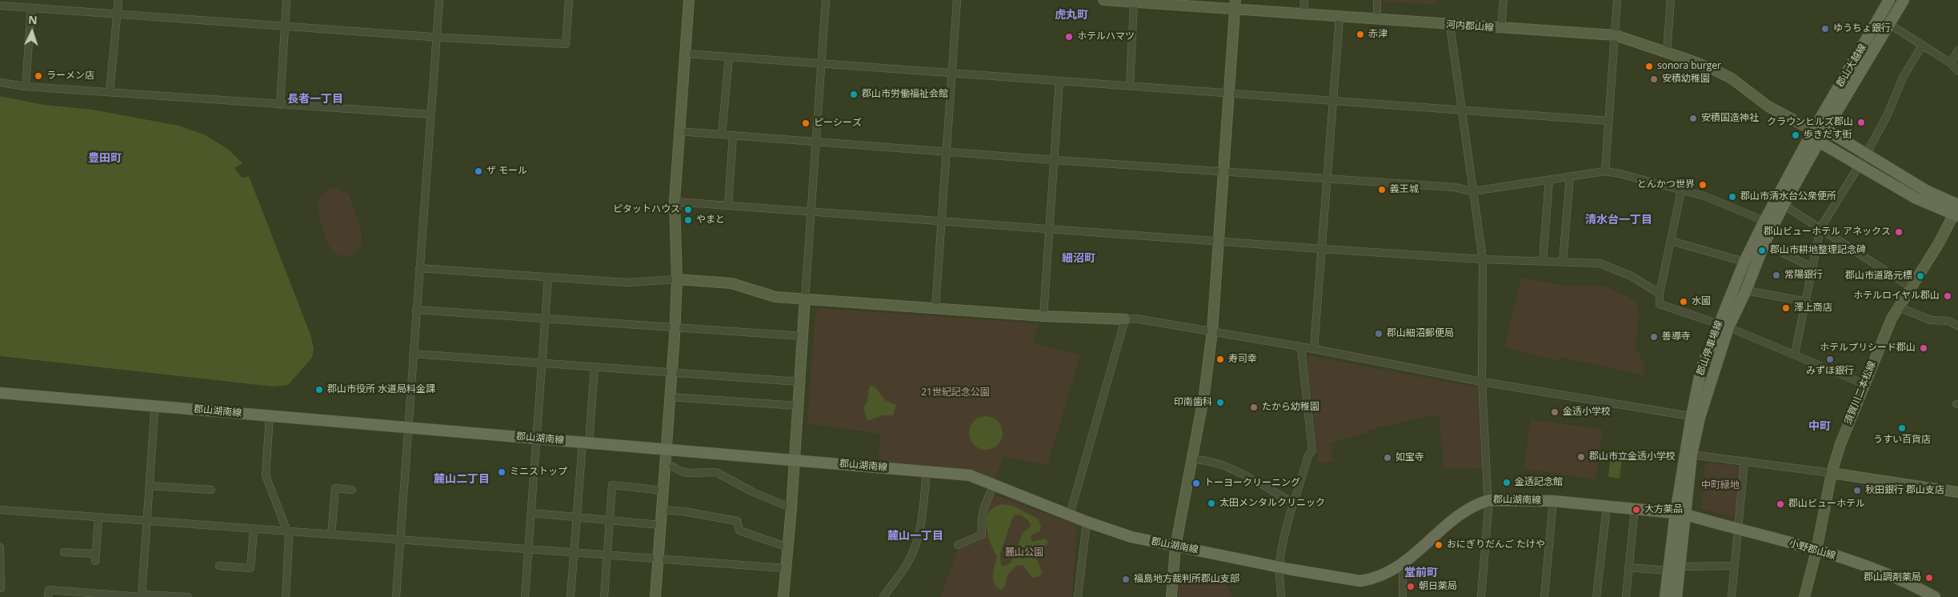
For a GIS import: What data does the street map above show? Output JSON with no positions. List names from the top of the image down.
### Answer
{
  "streets": {
    "main road": [
      "郡山大越線",
      "郡山停車場線",
      "郡山湖南線",
      "小野郡山線"
    ],
    "street": ["河内郡山線", "須賀川二本松線"]
  },
  "crossings": [
    ["河内郡山線", "郡山大越線"],
    ["河内郡山線", "郡山停車場線"],
    ["郡山大越線", "郡山停車場線"],
    ["郡山停車場線", "郡山湖南線"],
    ["郡山停車場線", "小野郡山線"],
    ["須賀川二本松線", "小野郡山線"],
    ["郡山湖南線", "小野郡山線"]
  ],
  "districts": [
    "虎丸町",
    "長者一丁目",
    "豊田町",
    "清水台一丁目",
    "細沼町",
    "中町",
    "麓山二丁目",
    "麓山一丁目",
    "堂前町"
  ],
  "parks": ["21世紀記念公園", "中町緑地", "麓山公園"],
  "places": [
    "ゆうちょ銀行",
    "赤津",
    "ホテルハマツ",
    "sonora burger",
    "ラーメン店",
    "安積幼稚園",
    "郡山市労働福祉会館",
    "安積国造神社",
    "クラウンヒルズ郡山",
    "ピーシーズ",
    "歩きだす街",
    "ザ モール",
    "とんかつ世界",
    "義王城",
    "郡山市清水台公衆便所",
    "ピタットハウス",
    "やまと",
    "郡山ビューホテル アネックス",
    "郡山市耕地整理記念碑",
    "常陽銀行",
    "郡山市道路元標",
    "ホテルロイヤル郡山",
    "水國",
    "澤上商店",
    "郡山細沼郵便局",
    "善導寺",
    "ホテルプリシード郡山",
    "寿司幸",
    "みずほ銀行",
    "郡山市役所 水道局料金課",
    "印南歯科",
    "たから幼稚園",
    "金透小学校",
    "うすい百貨店",
    "郡山市立金透小学校",
    "如宝寺",
    "ミニストップ",
    "金透記念館",
    "トーヨークリーニング",
    "秋田銀行 郡山支店",
    "太田メンタルクリニック",
    "郡山ビューホテル",
    "大方薬品",
    "おにぎりだんご たけや",
    "郡山調剤薬局",
    "福島地方裁判所郡山支部",
    "朝日薬局"
  ],
  "north": "top"
}
